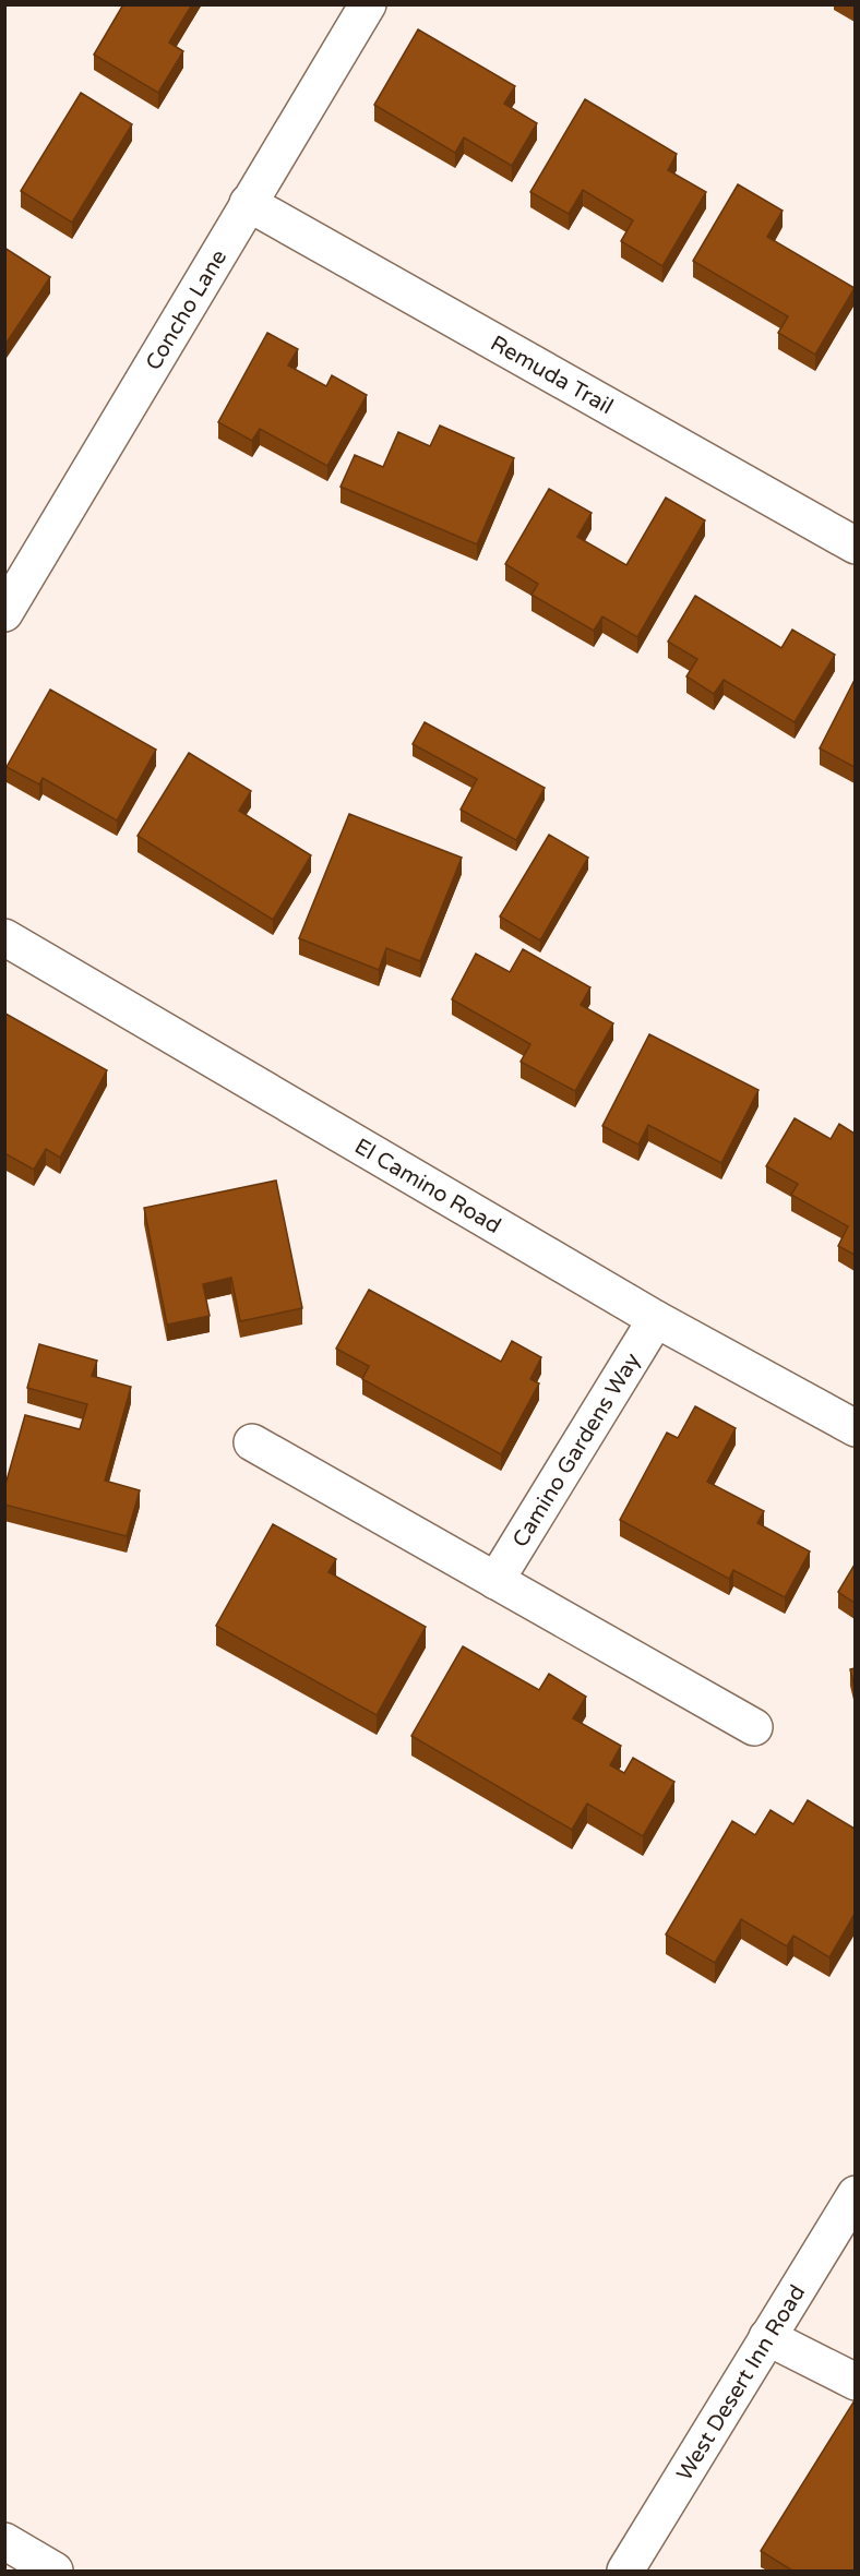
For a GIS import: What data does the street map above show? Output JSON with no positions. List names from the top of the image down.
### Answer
{
  "streets": {
    "street": [
      "Concho Lane",
      "Remuda Trail",
      "El Camino Road",
      "Camino Gardens Way",
      "West Desert Inn Road"
    ]
  },
  "crossings": [
    ["Concho Lane", "Remuda Trail"],
    ["El Camino Road", "Camino Gardens Way"]
  ]
}
